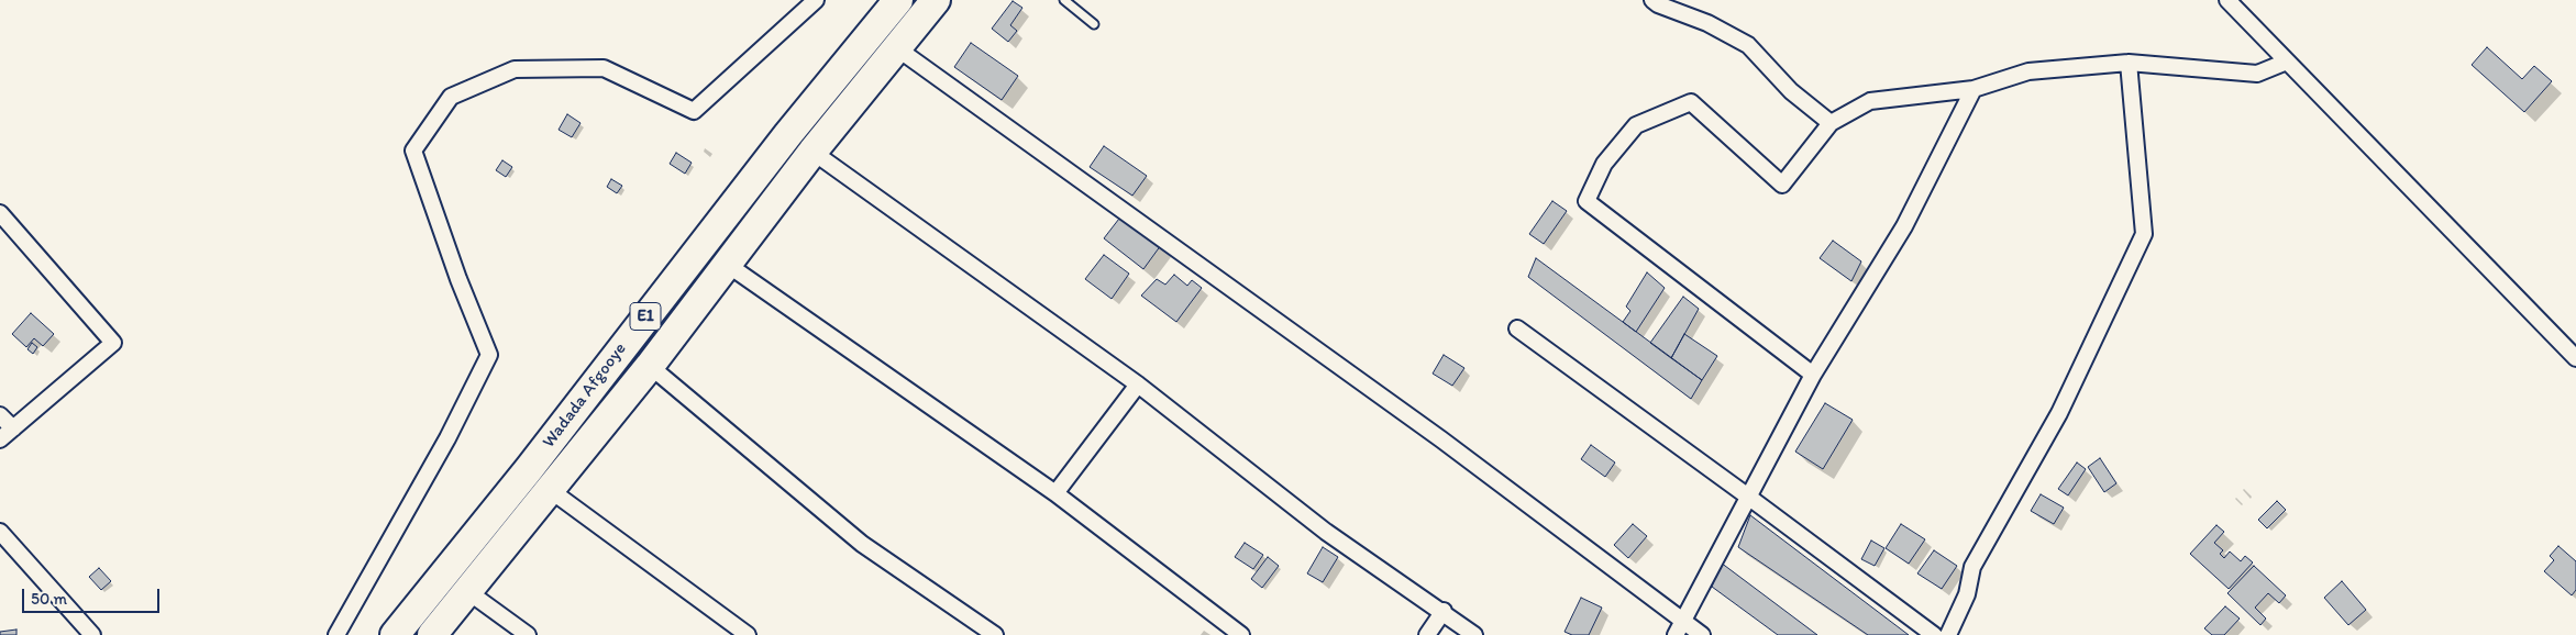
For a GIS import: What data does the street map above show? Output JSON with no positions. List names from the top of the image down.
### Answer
{
  "streets": {
    "highway": ["E1", "Wadada Afgooye"]
  },
  "scale_bar": "50 m"
}
